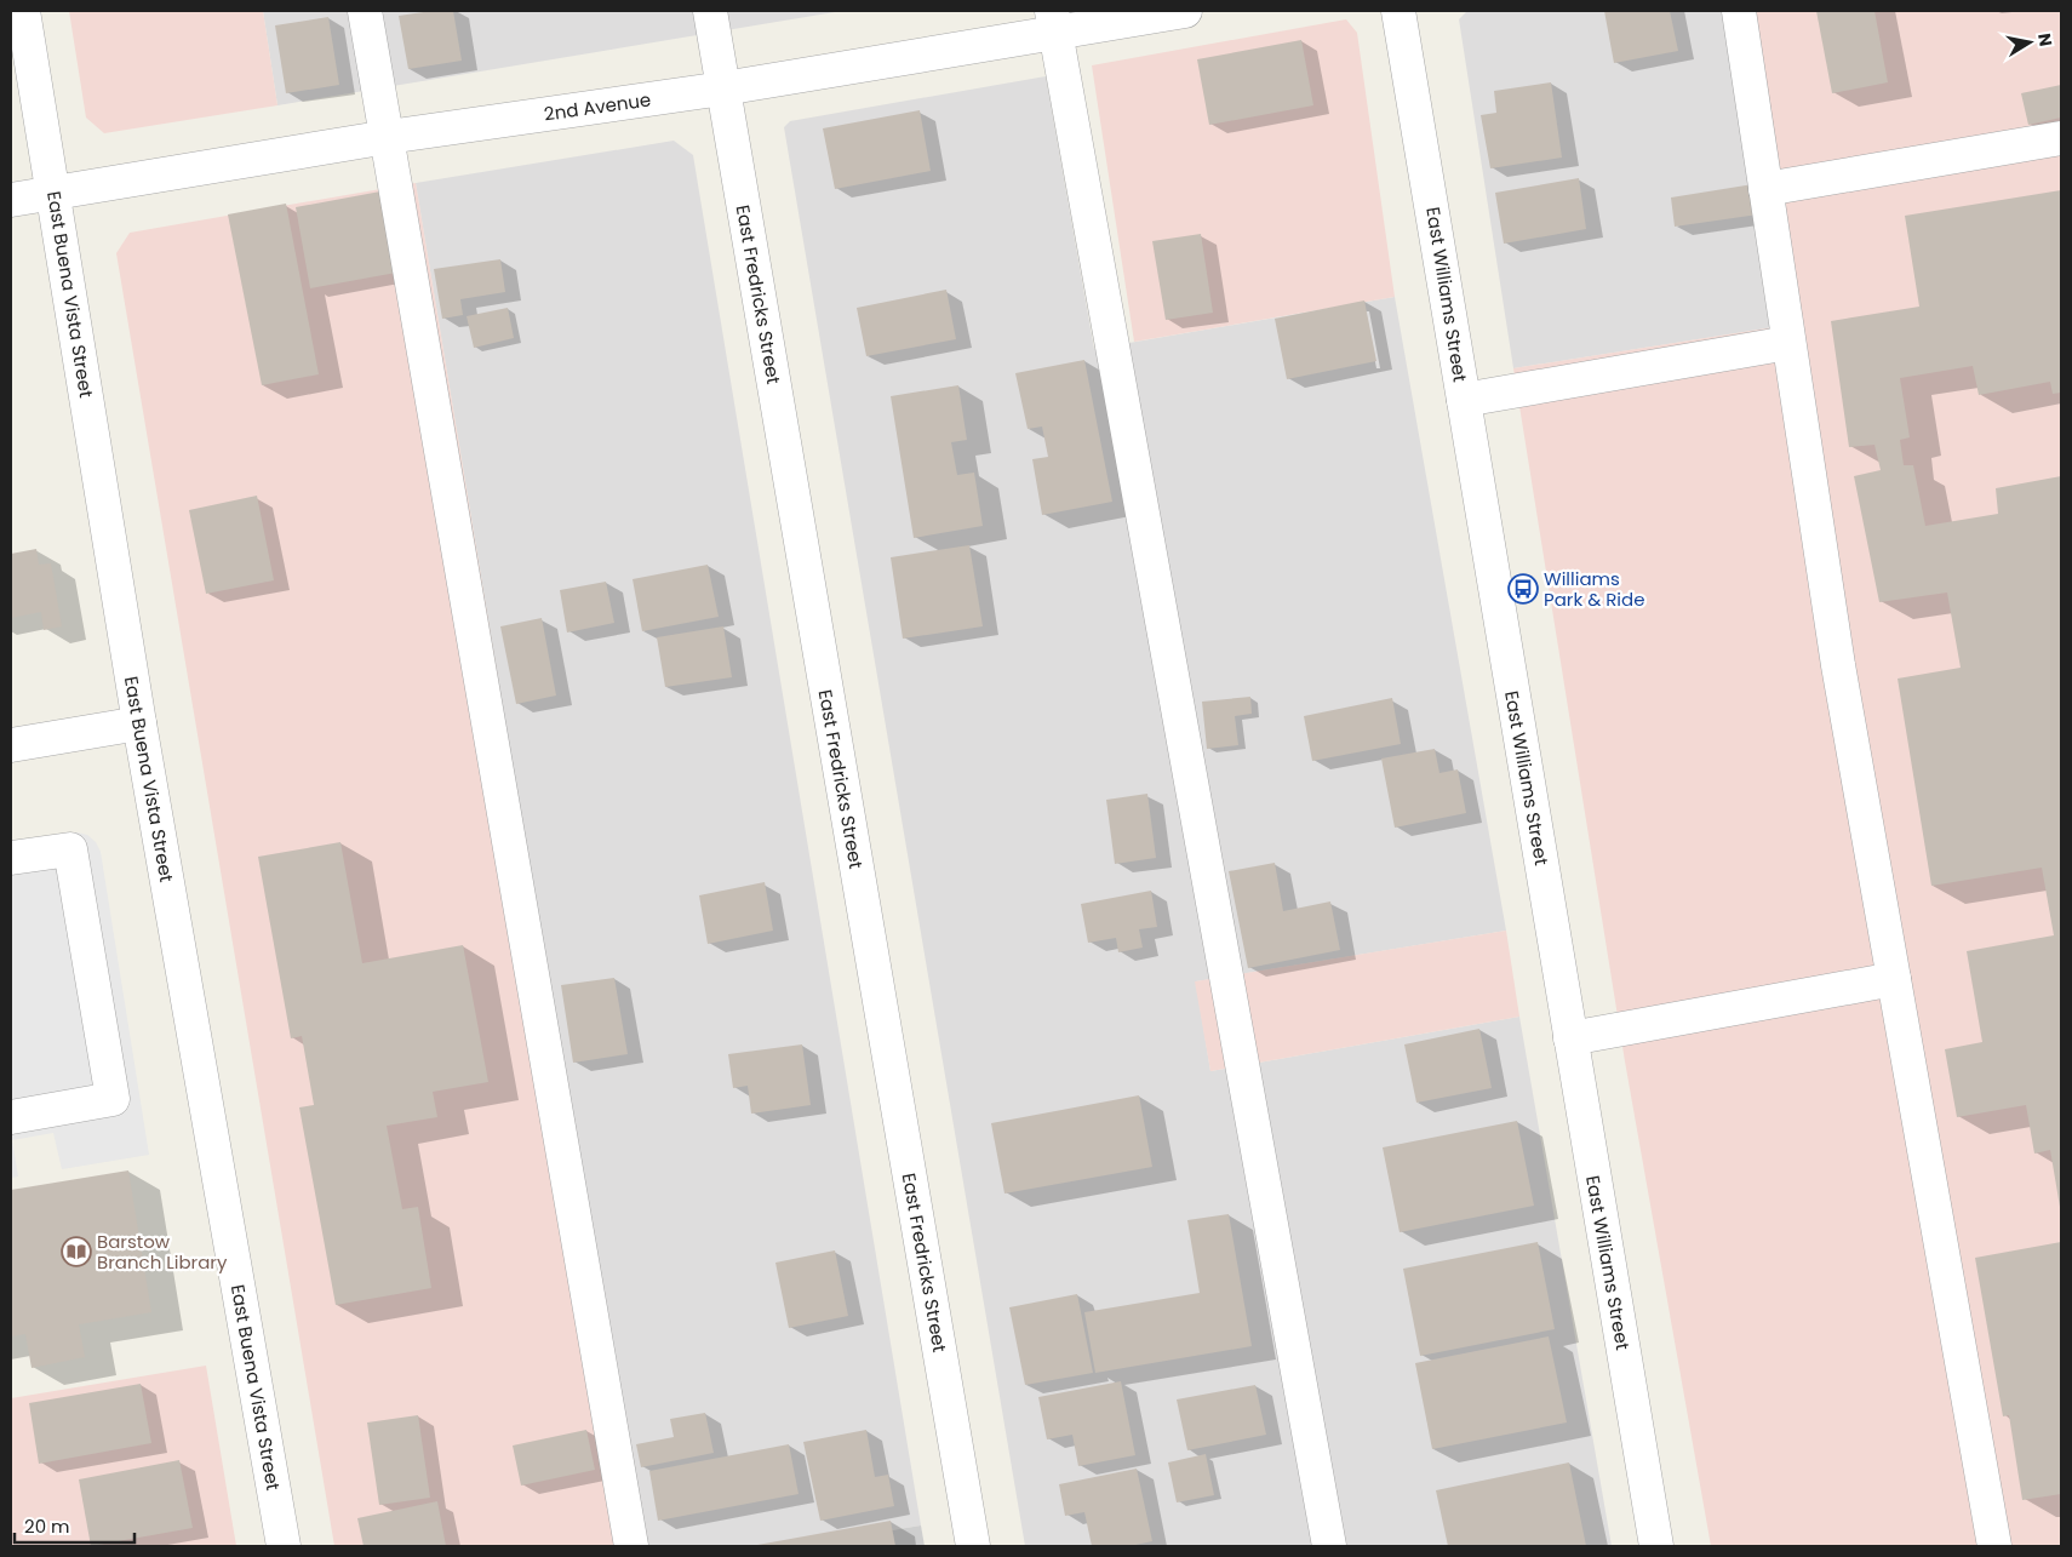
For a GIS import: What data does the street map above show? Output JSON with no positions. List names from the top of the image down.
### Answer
{
  "streets": {
    "street": [
      "2nd Avenue",
      "East Buena Vista Street",
      "East Fredricks Street",
      "East Williams Street"
    ]
  },
  "crossings": [
    ["2nd Avenue", "East Buena Vista Street"],
    ["2nd Avenue", "East Fredricks Street"]
  ],
  "places": {
    "bus stop": ["Williams Park & Ride"],
    "library": ["Barstow Branch Library"]
  },
  "scale_bar": "20 m",
  "north": "right"
}
